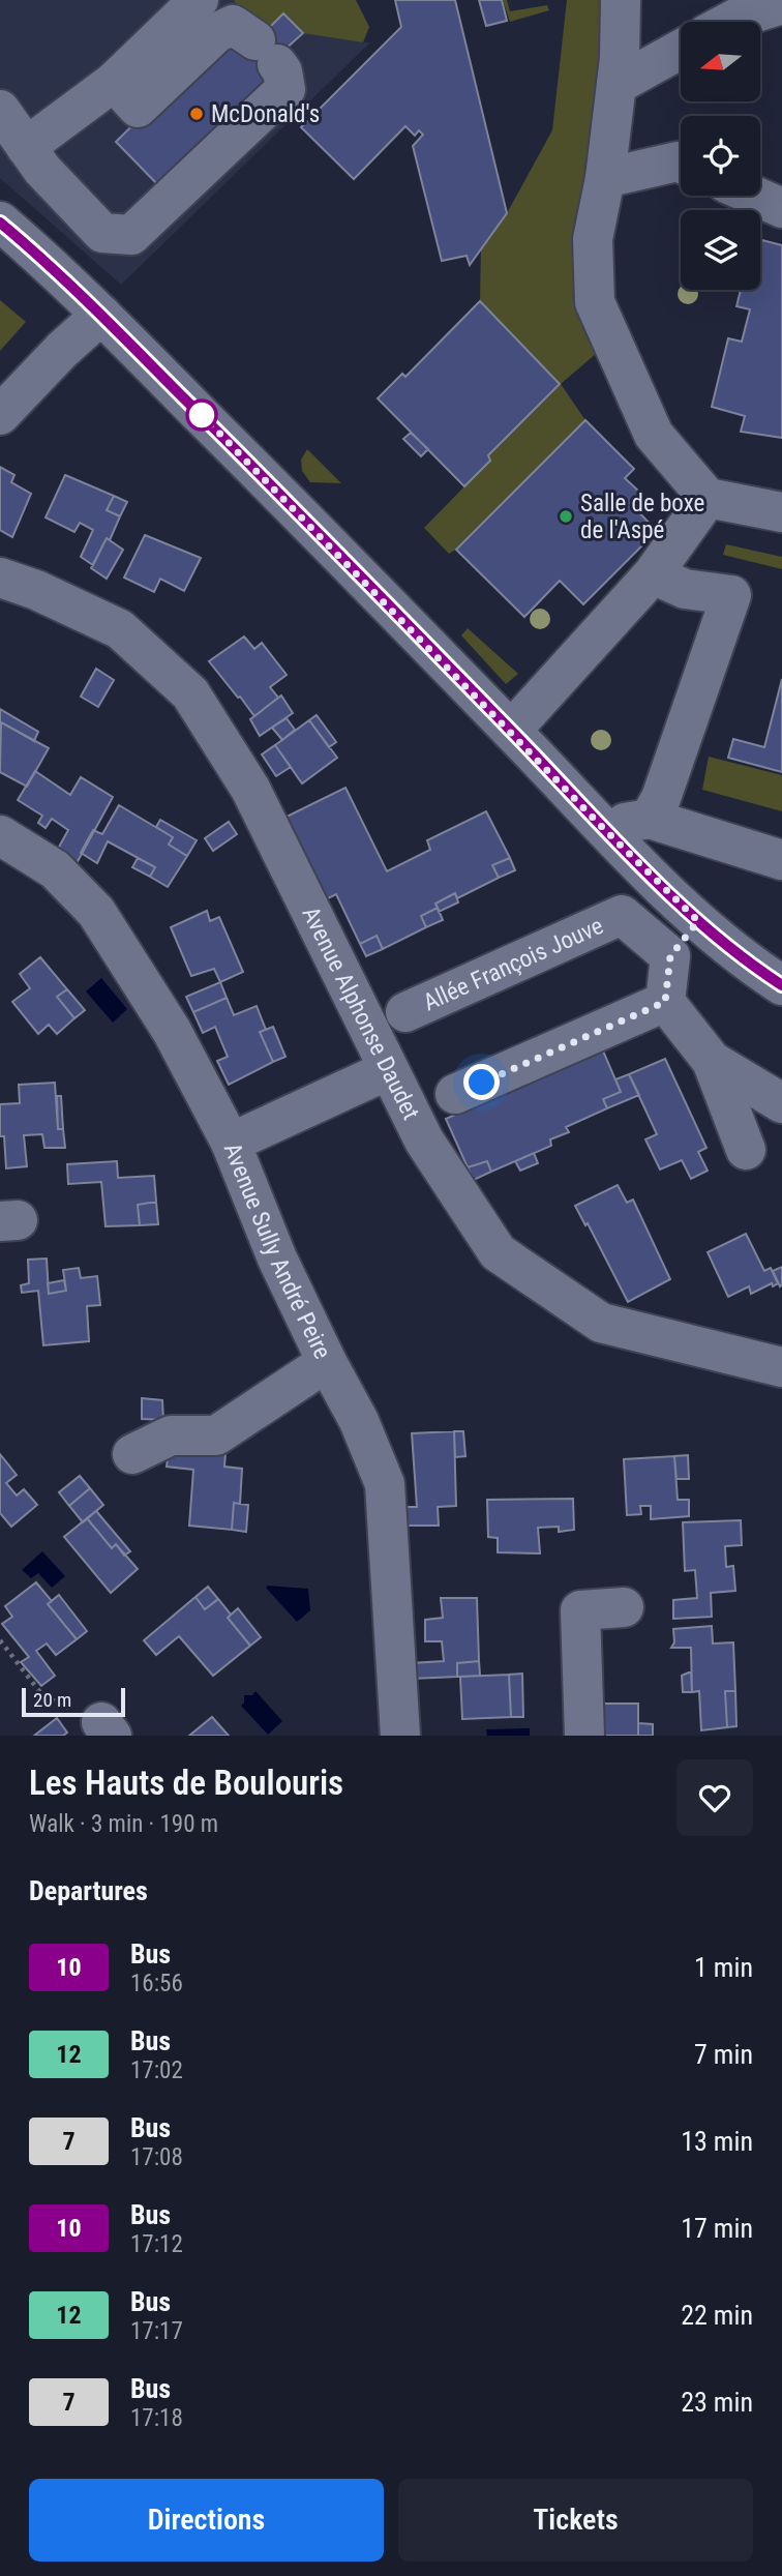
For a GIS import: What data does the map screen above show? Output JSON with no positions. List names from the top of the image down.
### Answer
{
  "streets": {
    "street": ["Allée François Jouve", "Avenue Alphonse Daudet", "Avenue Sully André Peire"]
  },
  "places": ["McDonald's", "Salle de boxe de l'Aspé"],
  "lines": ["bus line 10"],
  "scale_bar": "20 m",
  "north": "left",
  "page": {
    "scale": "20 m",
    "heading": [
      ["Les Hauts de Boulouris", "Walk · 3 min · 190 m"],
      "Departures"
    ],
    "list": [
      {
        "mark": "10",
        "name": "Bus",
        "note": "16:56",
        "value": "1 min"
      },
      {
        "mark": "12",
        "name": "Bus",
        "note": "17:02",
        "value": "7 min"
      },
      {
        "mark": "7",
        "name": "Bus",
        "note": "17:08",
        "value": "13 min"
      },
      {
        "mark": "10",
        "name": "Bus",
        "note": "17:12",
        "value": "17 min"
      },
      {
        "mark": "12",
        "name": "Bus",
        "note": "17:17",
        "value": "22 min"
      },
      {
        "mark": "7",
        "name": "Bus",
        "note": "17:18",
        "value": "23 min"
      }
    ],
    "buttons": ["Directions", "Tickets"]
  }
}
